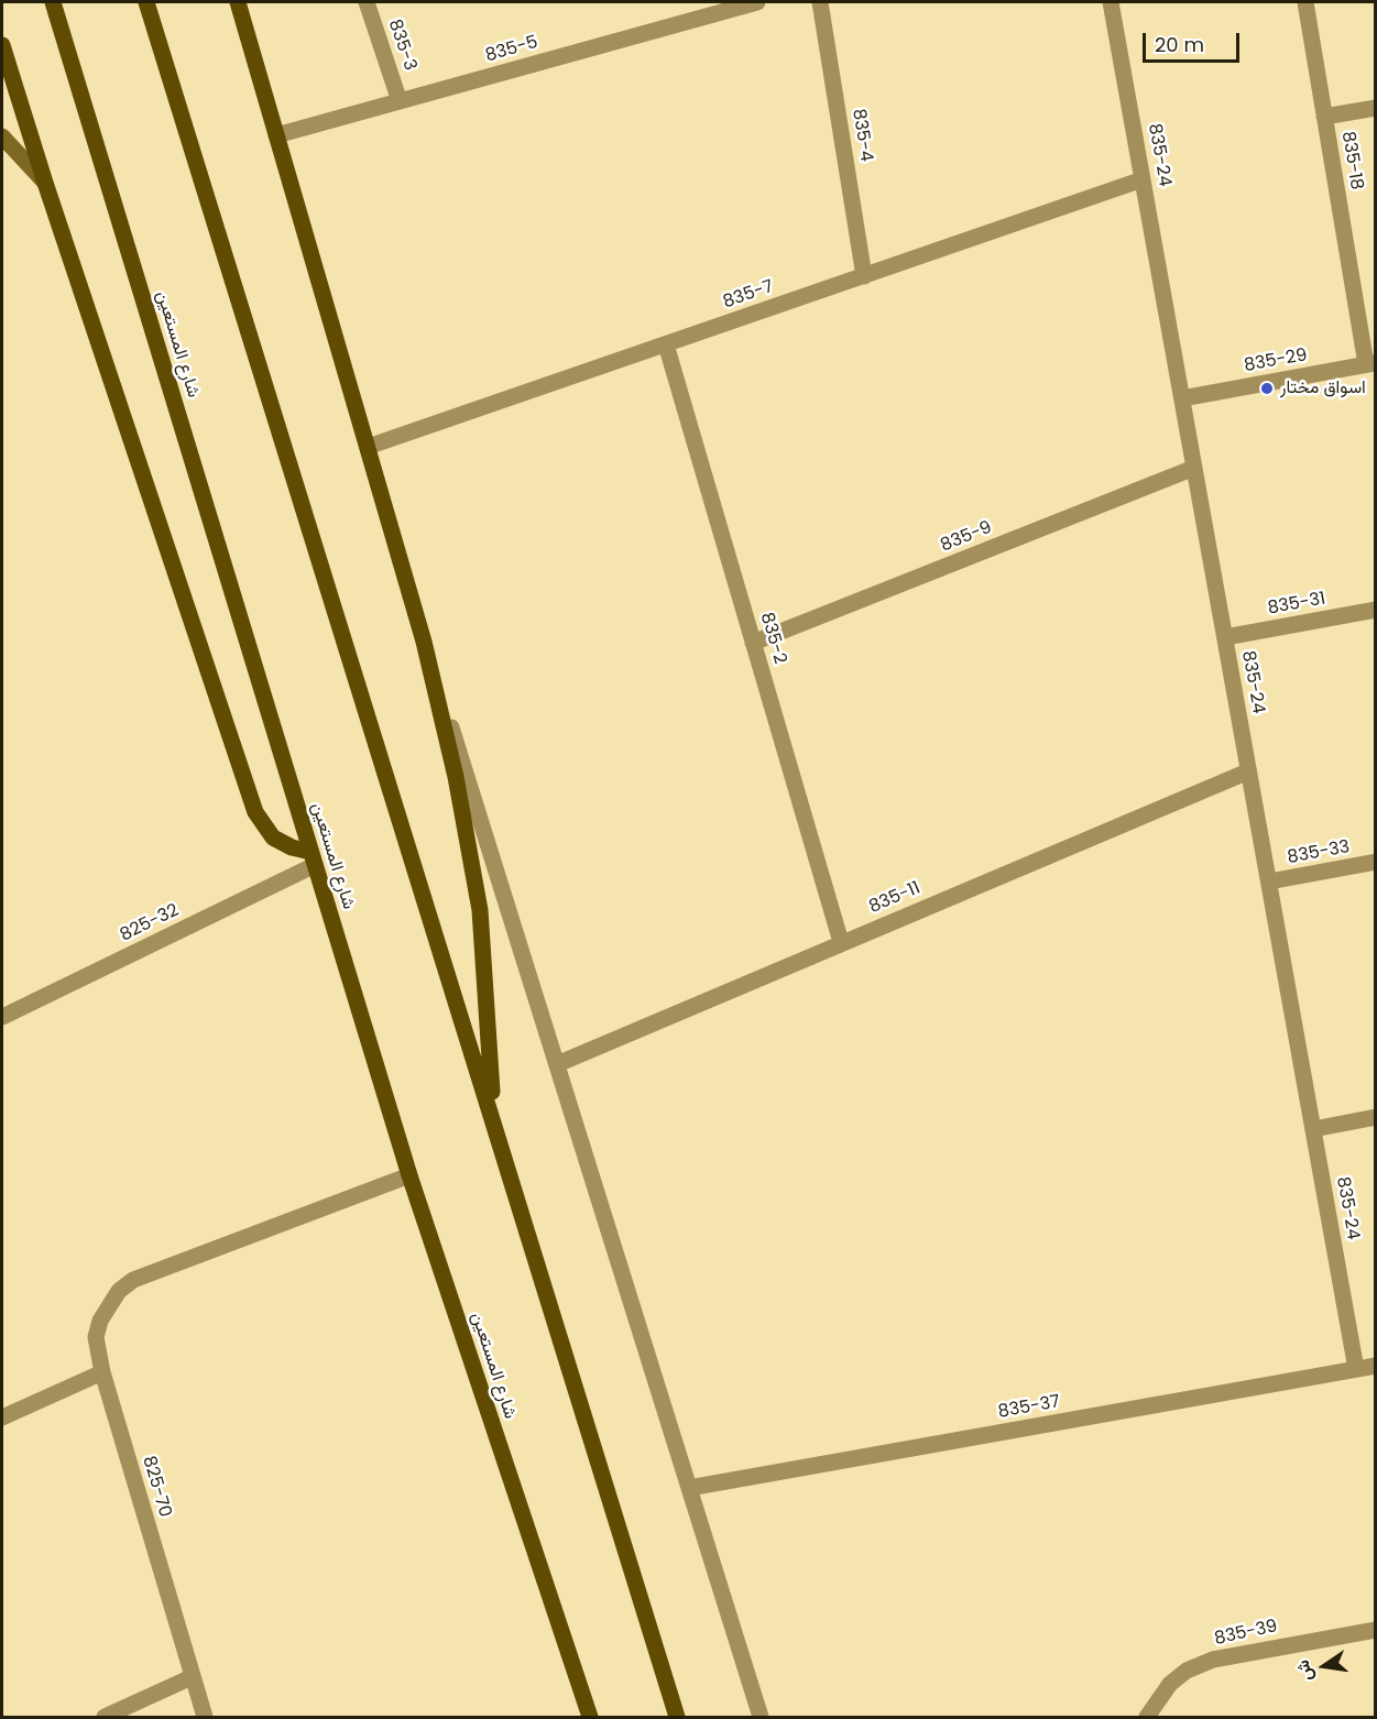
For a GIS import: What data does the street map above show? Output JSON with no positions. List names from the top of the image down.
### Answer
{
  "streets": {
    "main road": ["شارع المستعين"],
    "street": [
      "835-3",
      "835-5",
      "835-4",
      "835-24",
      "835-18",
      "835-7",
      "835-29",
      "835-9",
      "835-31",
      "835-2",
      "835-33",
      "835-11",
      "825-32",
      "835-37",
      "825-70",
      "835-39"
    ]
  },
  "crossings": [
    ["835-3", "835-5"],
    ["835-4", "835-7"],
    ["835-24", "835-7"],
    ["835-24", "835-29"],
    ["835-24", "835-9"],
    ["835-24", "835-31"],
    ["835-24", "835-33"],
    ["835-24", "835-11"],
    ["835-24", "835-37"],
    ["835-18", "835-29"],
    ["835-7", "835-2"],
    ["شارع المستعين", "825-32"],
    ["شارع المستعين", "825-70"],
    ["835-9", "835-2"],
    ["835-2", "835-11"]
  ],
  "places": ["اسواق مختار"],
  "scale_bar": "20 m",
  "north": "left"
}
